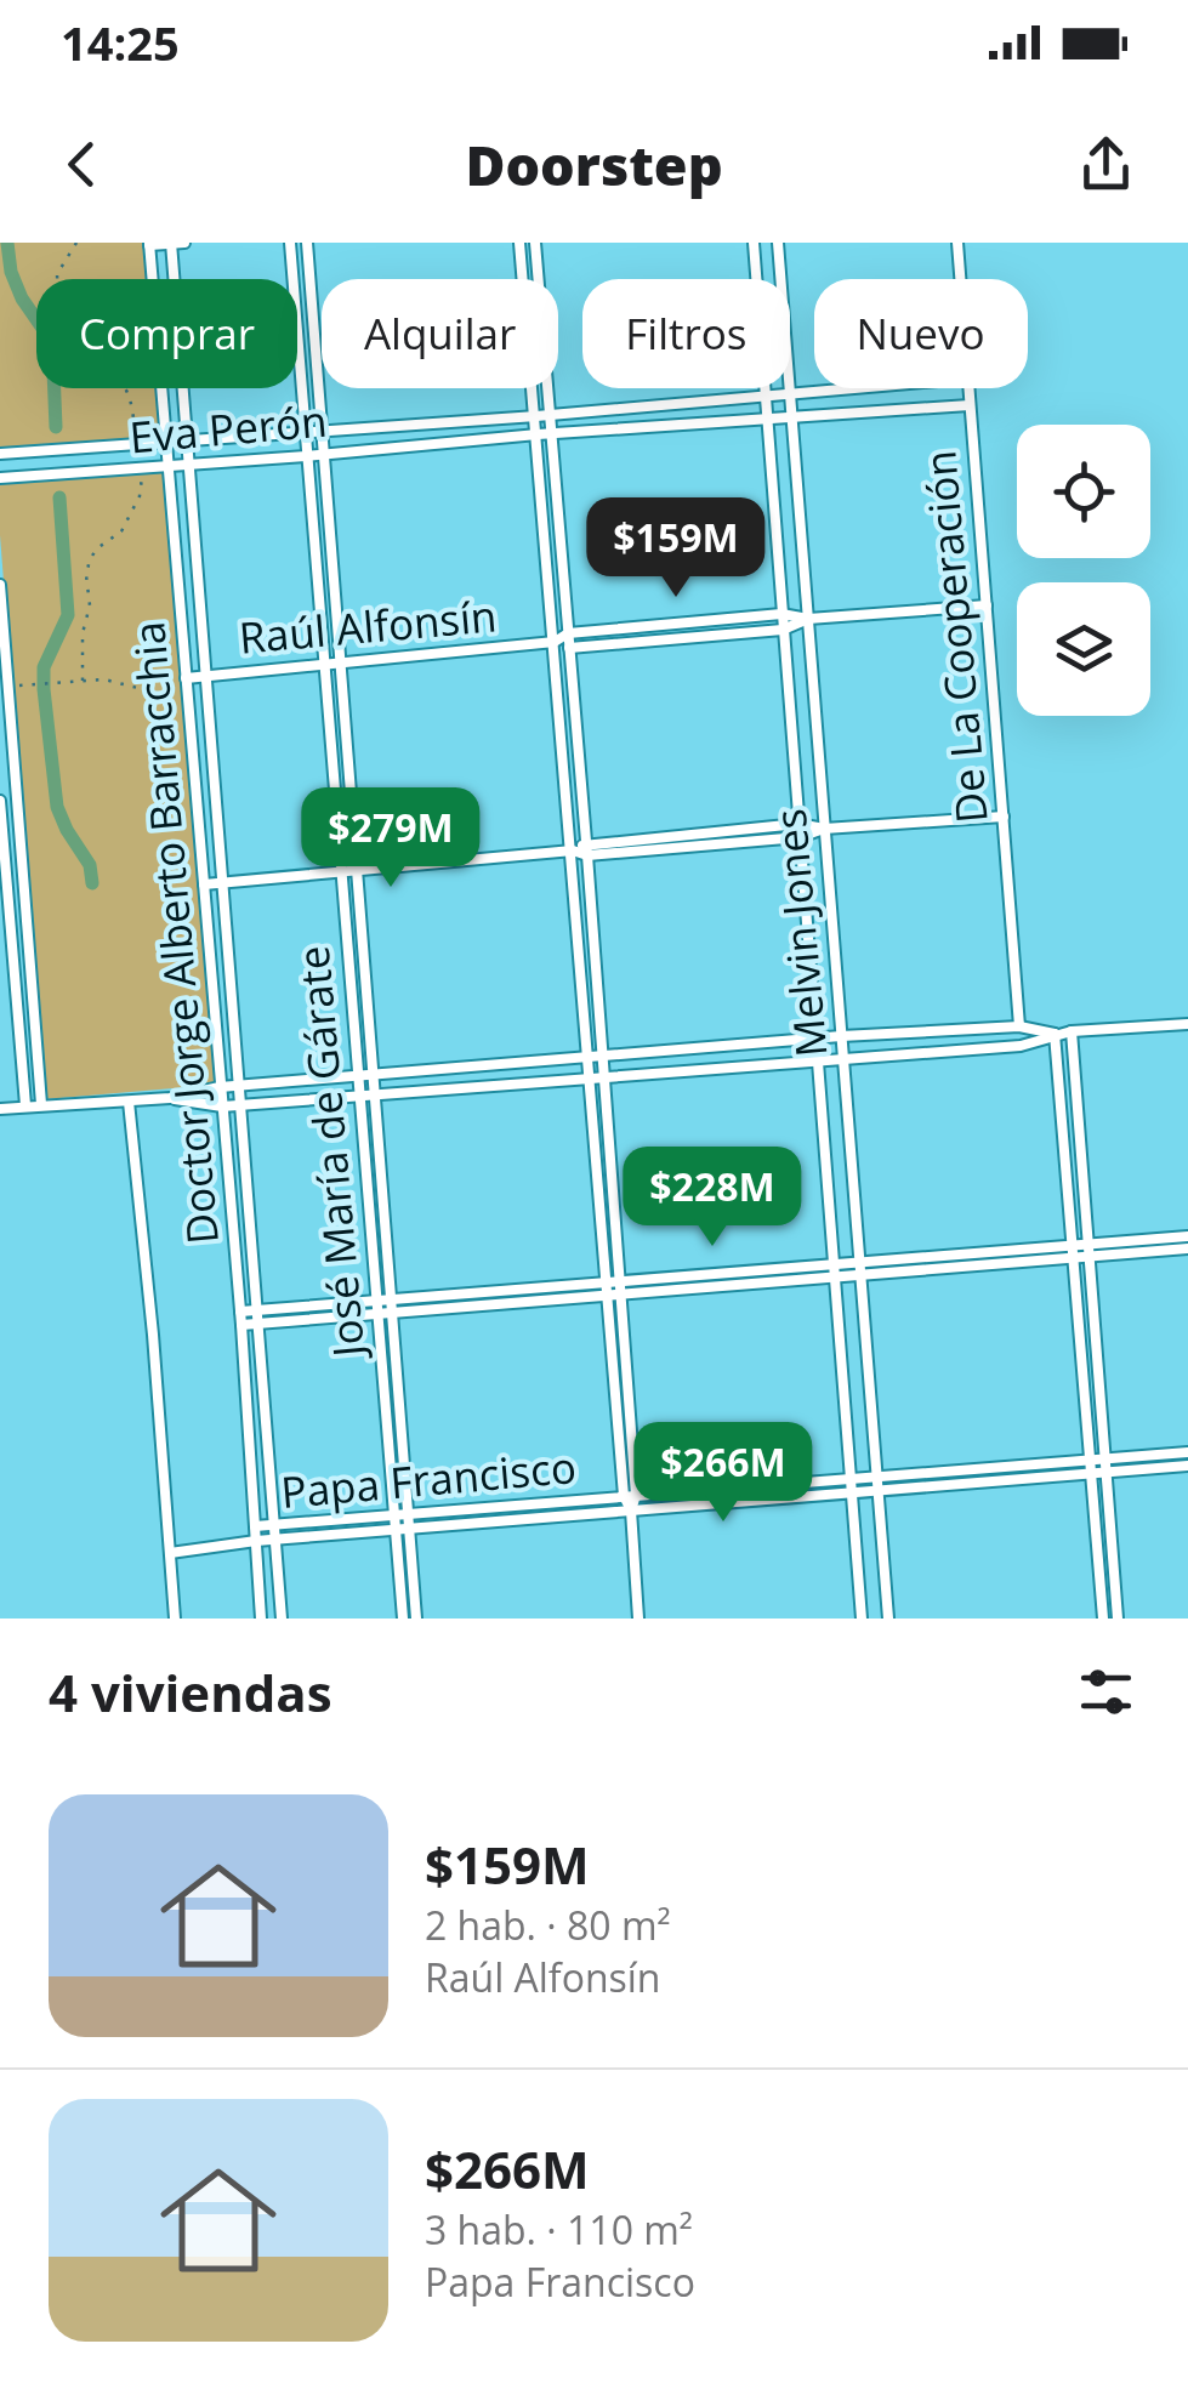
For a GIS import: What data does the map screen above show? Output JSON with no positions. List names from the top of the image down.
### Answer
{
  "streets": {
    "street": [
      "Eva Perón",
      "Raúl Alfonsín",
      "De La Cooperación",
      "Doctor Jorge Alberto Barracchia",
      "Melvin Jones",
      "José María de Gárate",
      "Papa Francisco"
    ]
  },
  "crossings": [
    ["Eva Perón", "De La Cooperación"],
    ["Eva Perón", "Doctor Jorge Alberto Barracchia"],
    ["Eva Perón", "Melvin Jones"],
    ["Eva Perón", "José María de Gárate"],
    ["Raúl Alfonsín", "De La Cooperación"],
    ["Raúl Alfonsín", "Doctor Jorge Alberto Barracchia"],
    ["Raúl Alfonsín", "Melvin Jones"],
    ["Raúl Alfonsín", "José María de Gárate"],
    ["Doctor Jorge Alberto Barracchia", "Papa Francisco"],
    ["Melvin Jones", "Papa Francisco"],
    ["José María de Gárate", "Papa Francisco"]
  ],
  "page": {
    "status": "14:25",
    "header": "Doorstep",
    "chip": [
      "Comprar",
      "Alquilar",
      "Filtros",
      "Nuevo"
    ],
    "price": [
      "$159M",
      "$279M",
      "$228M",
      "$266M"
    ],
    "heading": "4 viviendas",
    "list": [
      {
        "name": "$159M",
        "note": "2 hab. · 80 m² · Raúl Alfonsín"
      },
      {
        "name": "$266M",
        "note": "3 hab. · 110 m² · Papa Francisco"
      }
    ]
  }
}
